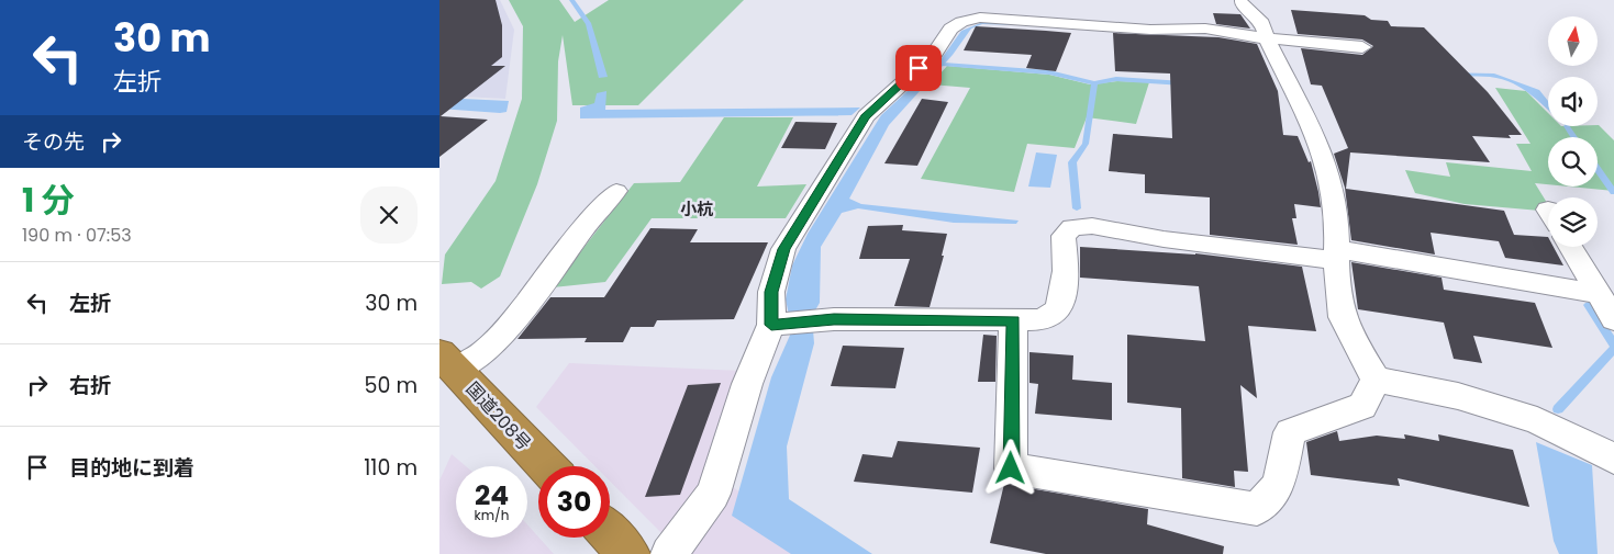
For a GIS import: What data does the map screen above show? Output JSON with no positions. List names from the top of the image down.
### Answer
{
  "streets": {
    "highway": ["国道208号"]
  },
  "districts": ["小杭"],
  "north": "top",
  "page": {
    "turn": ["30 m", "左折"],
    "then": "その先",
    "heading": ["1 分", "190 m · 07:53"],
    "list": [
      {
        "name": "左折",
        "value": "30 m"
      },
      {
        "name": "右折",
        "value": "50 m"
      },
      {
        "name": "目的地に到着",
        "value": "110 m"
      }
    ],
    "speed": "24 km/h",
    "limit": "30"
  }
}
